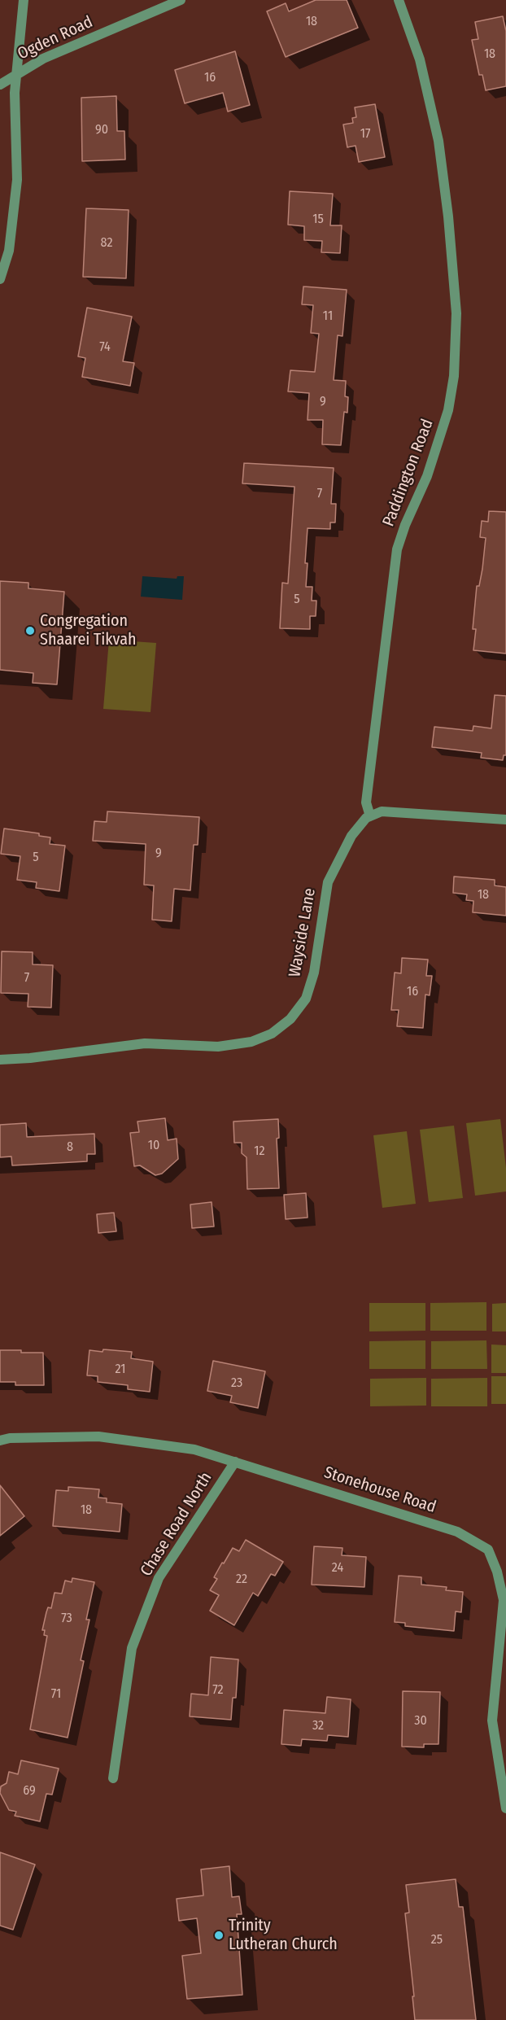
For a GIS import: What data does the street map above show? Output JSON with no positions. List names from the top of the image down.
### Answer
{
  "streets": {
    "street": [
      "Ogden Road",
      "Paddington Road",
      "Wayside Lane",
      "Stonehouse Road",
      "Chase Road North"
    ]
  },
  "crossings": [
    ["Paddington Road", "Wayside Lane"],
    ["Stonehouse Road", "Chase Road North"]
  ],
  "places": ["Congregation Shaarei Tikvah", "Trinity Lutheran Church"],
  "house_numbers": [
    "18",
    "18",
    "16",
    "90",
    "17",
    "15",
    "82",
    "11",
    "74",
    "9",
    "7",
    "5",
    "9",
    "5",
    "18",
    "7",
    "16",
    "10",
    "8",
    "12",
    "21",
    "23",
    "18",
    "24",
    "22",
    "73",
    "72",
    "71",
    "30",
    "32",
    "69",
    "25"
  ]
}
